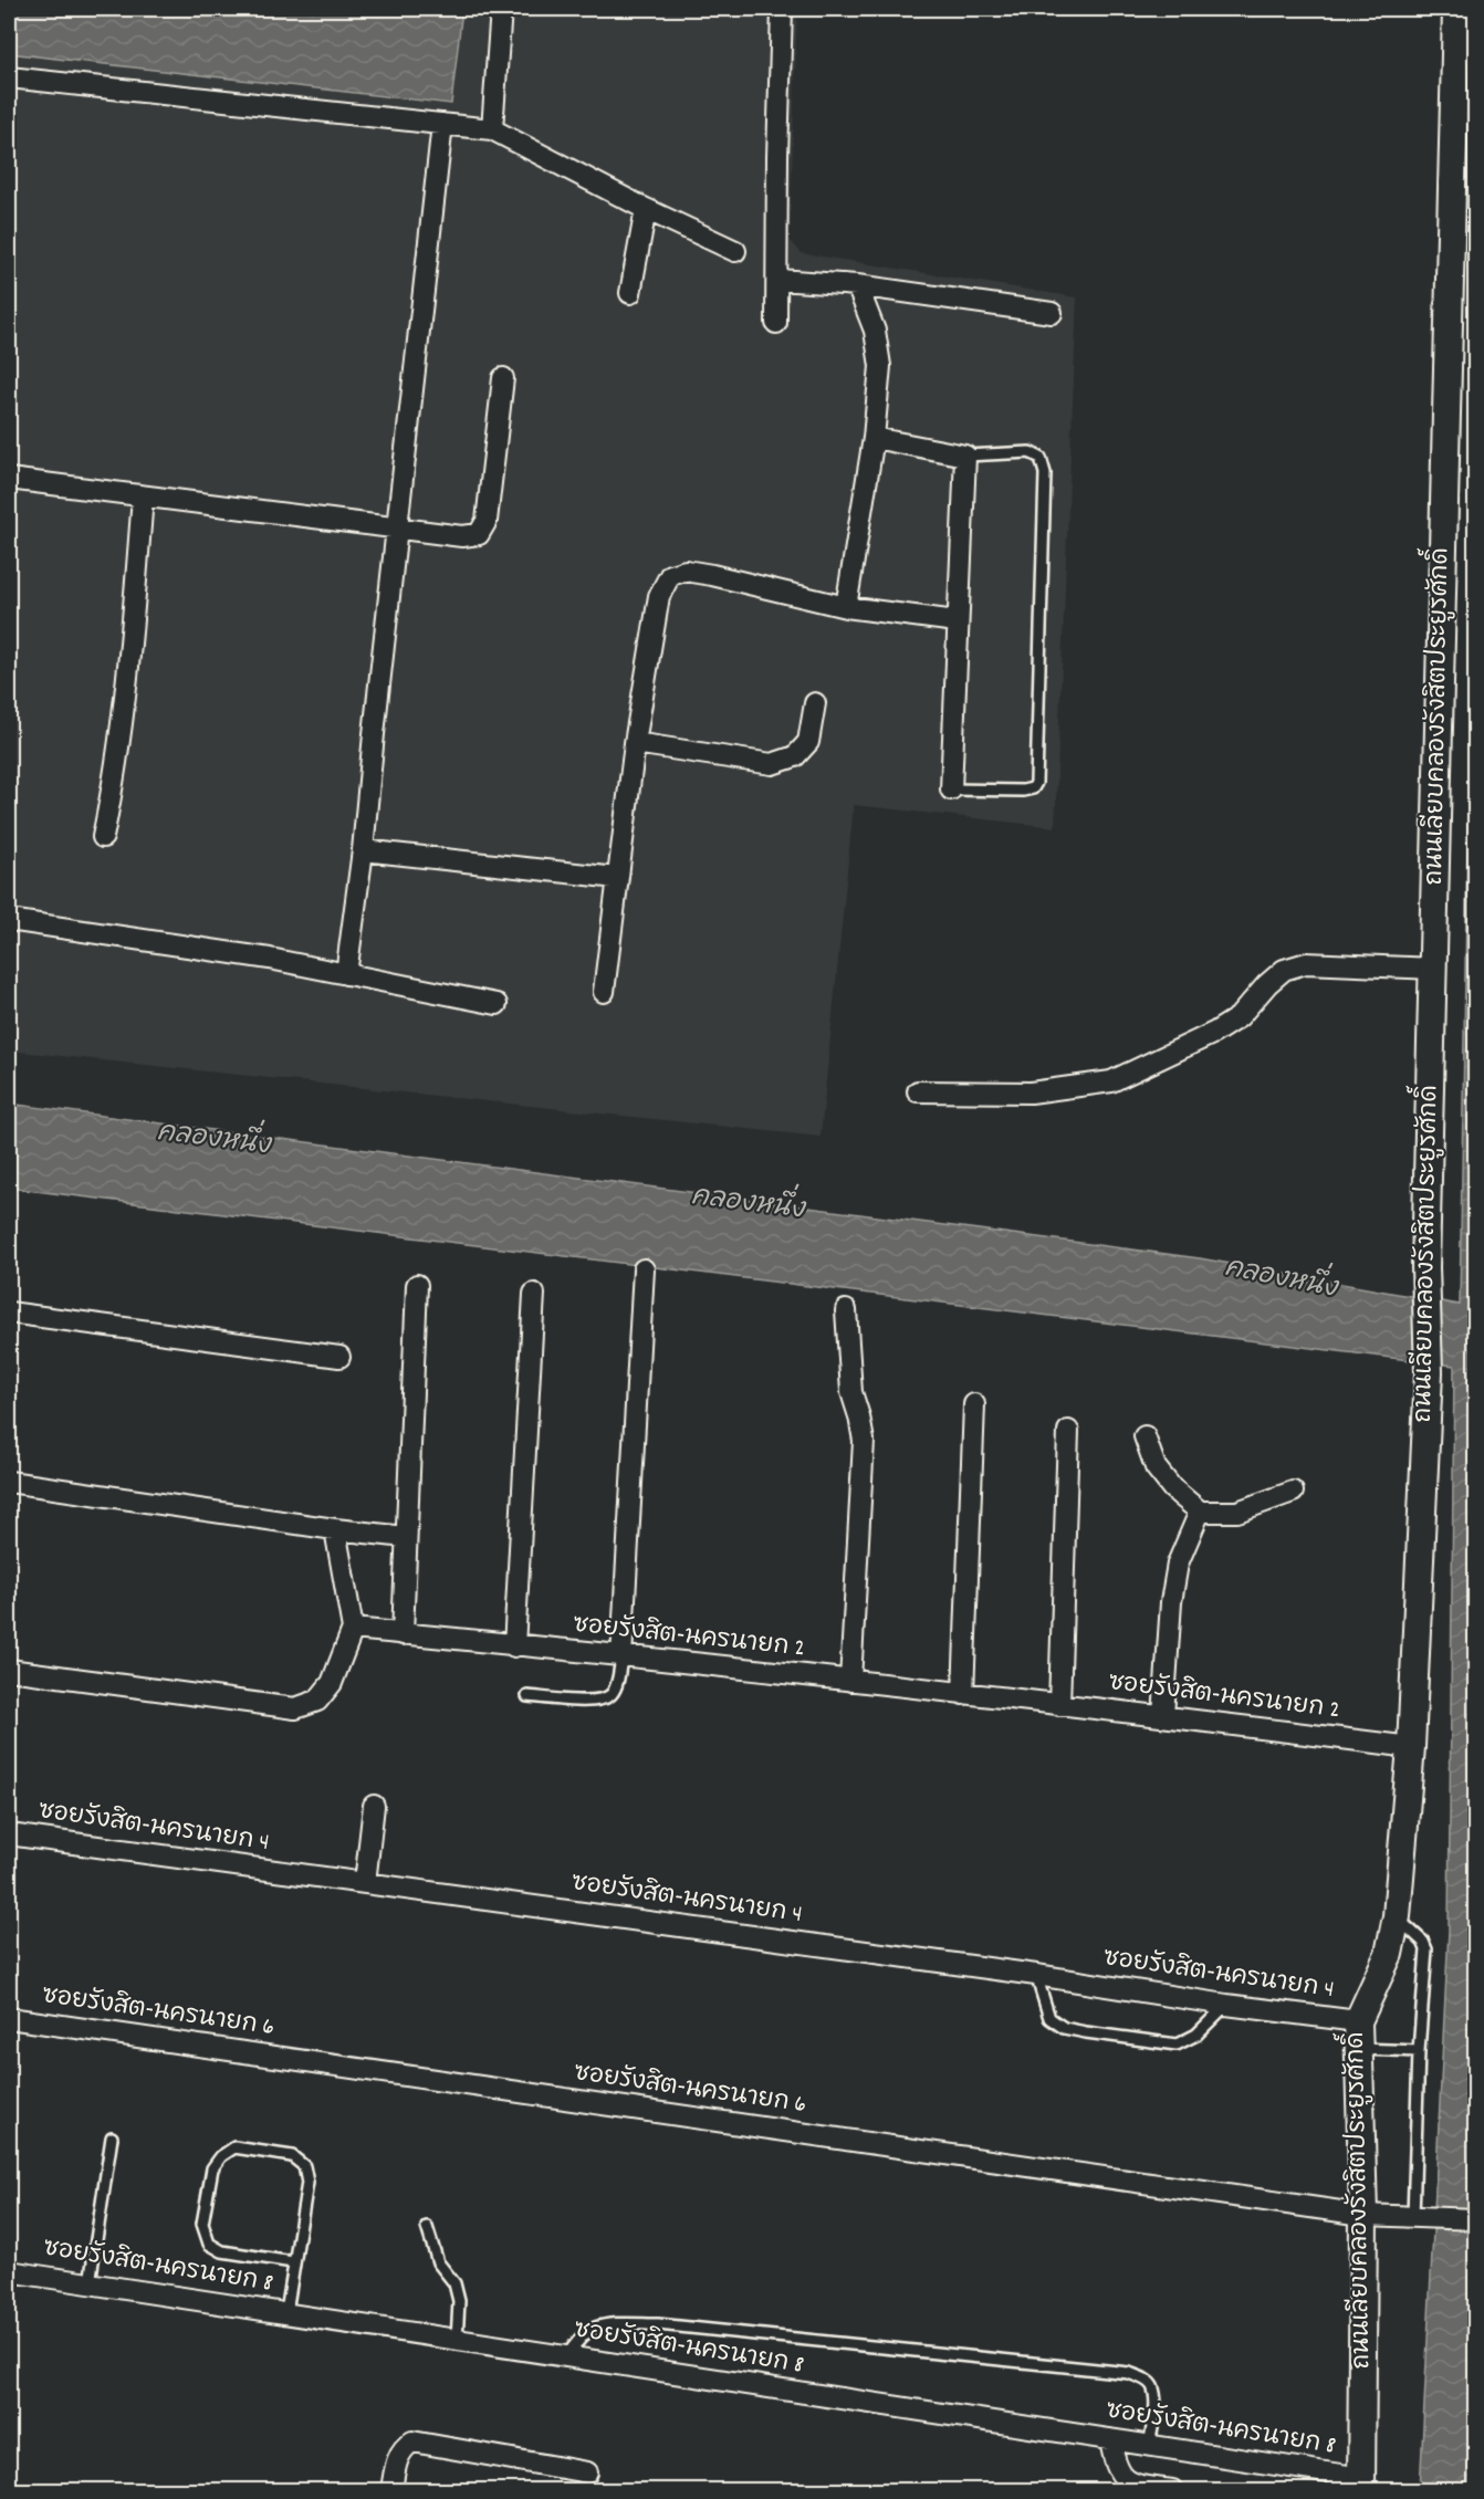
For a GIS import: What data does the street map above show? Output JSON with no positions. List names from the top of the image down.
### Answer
{
  "streets": {
    "street": [
      "ถนนเลียบคลองรังสิตประยูรศักดิ์",
      "ซอยรังสิต-นครนายก 2",
      "ซอยรังสิต-นครนายก 4",
      "ซอยรังสิต-นครนายก 6",
      "ซอยรังสิต-นครนายก 8"
    ]
  },
  "crossings": [
    ["ถนนเลียบคลองรังสิตประยูรศักดิ์", "ซอยรังสิต-นครนายก 2"],
    ["ถนนเลียบคลองรังสิตประยูรศักดิ์", "ซอยรังสิต-นครนายก 4"],
    ["ถนนเลียบคลองรังสิตประยูรศักดิ์", "ซอยรังสิต-นครนายก 6"],
    ["ถนนเลียบคลองรังสิตประยูรศักดิ์", "ซอยรังสิต-นครนายก 8"]
  ],
  "water": ["คลองหนึ่ง"]
}
